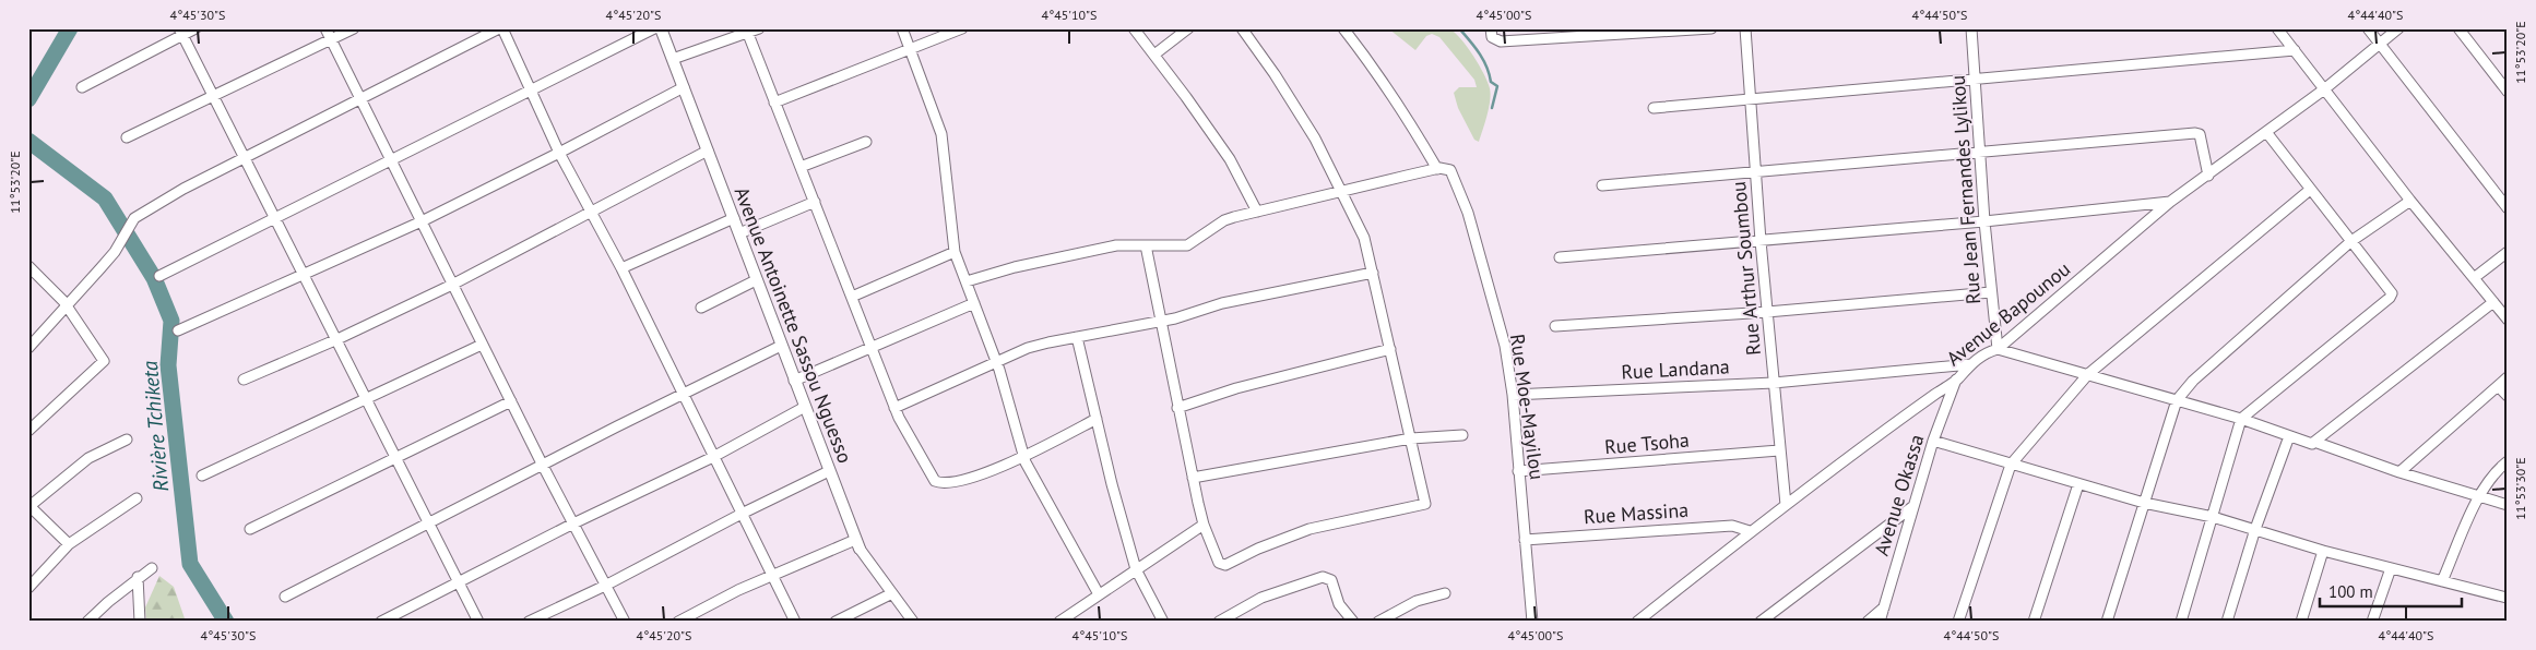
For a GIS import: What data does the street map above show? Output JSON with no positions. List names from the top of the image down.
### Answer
{
  "streets": {
    "street": [
      "Rue Jean Fernandes Lylikou",
      "Rue Arthur Soumbou",
      "Avenue Bapounou",
      "Avenue Antoinette Sassou Nguesso",
      "Rue Landana",
      "Rue Moe-Mayilou",
      "Rue Tsoha",
      "Avenue Okassa",
      "Rue Massina"
    ]
  },
  "crossings": [
    ["Rue Jean Fernandes Lylikou", "Avenue Bapounou"],
    ["Rue Arthur Soumbou", "Avenue Bapounou"],
    ["Rue Arthur Soumbou", "Rue Landana"],
    ["Rue Arthur Soumbou", "Rue Tsoha"],
    ["Avenue Bapounou", "Rue Landana"],
    ["Avenue Bapounou", "Avenue Okassa"],
    ["Avenue Bapounou", "Rue Massina"],
    ["Rue Landana", "Rue Moe-Mayilou"],
    ["Rue Moe-Mayilou", "Rue Tsoha"],
    ["Rue Moe-Mayilou", "Rue Massina"]
  ],
  "water": ["Rivière Tchiketa"],
  "scale_bar": "100 m",
  "coordinates": [
    "4°45'30\"S",
    "4°45'20\"S",
    "4°45'10\"S",
    "4°45'00\"S",
    "4°44'50\"S",
    "4°44'40\"S",
    "11°53'20\"E",
    "11°53'30\"E"
  ]
}
